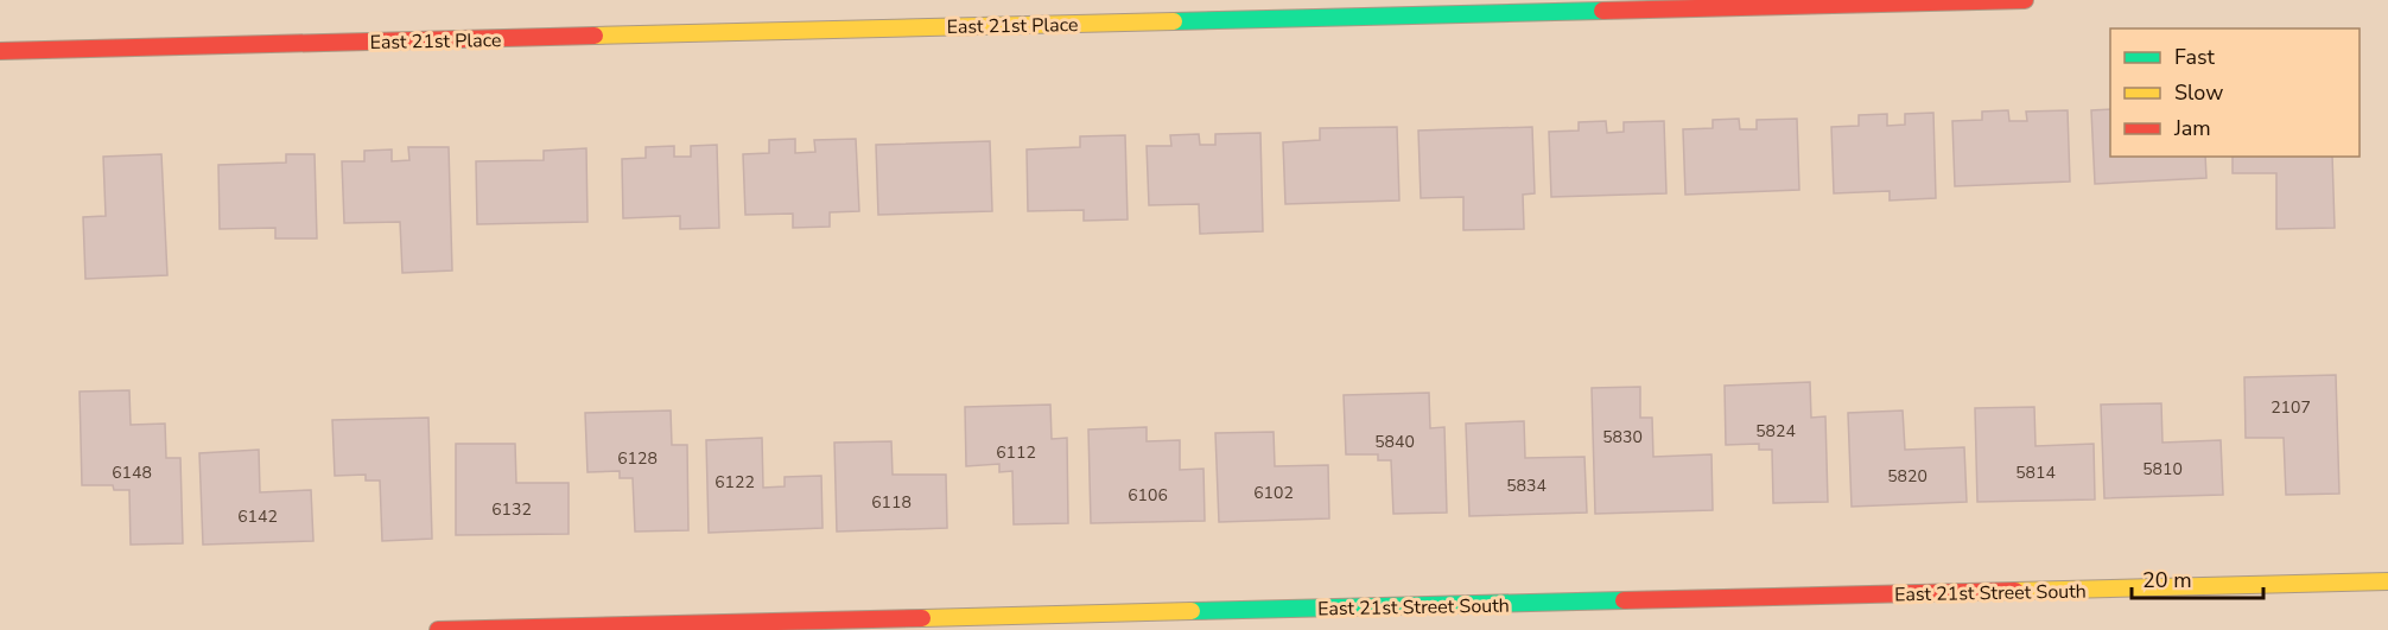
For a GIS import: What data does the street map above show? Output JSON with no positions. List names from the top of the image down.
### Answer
{
  "streets": {
    "street": ["East 21st Place", "East 21st Street South"]
  },
  "house_numbers": [
    "2107",
    "5824",
    "5830",
    "5840",
    "6112",
    "6128",
    "5810",
    "6148",
    "5814",
    "5820",
    "6122",
    "5834",
    "6102",
    "6106",
    "6118",
    "6132",
    "6142"
  ],
  "legend": ["Fast", "Slow", "Jam"],
  "scale_bar": "20 m"
}
